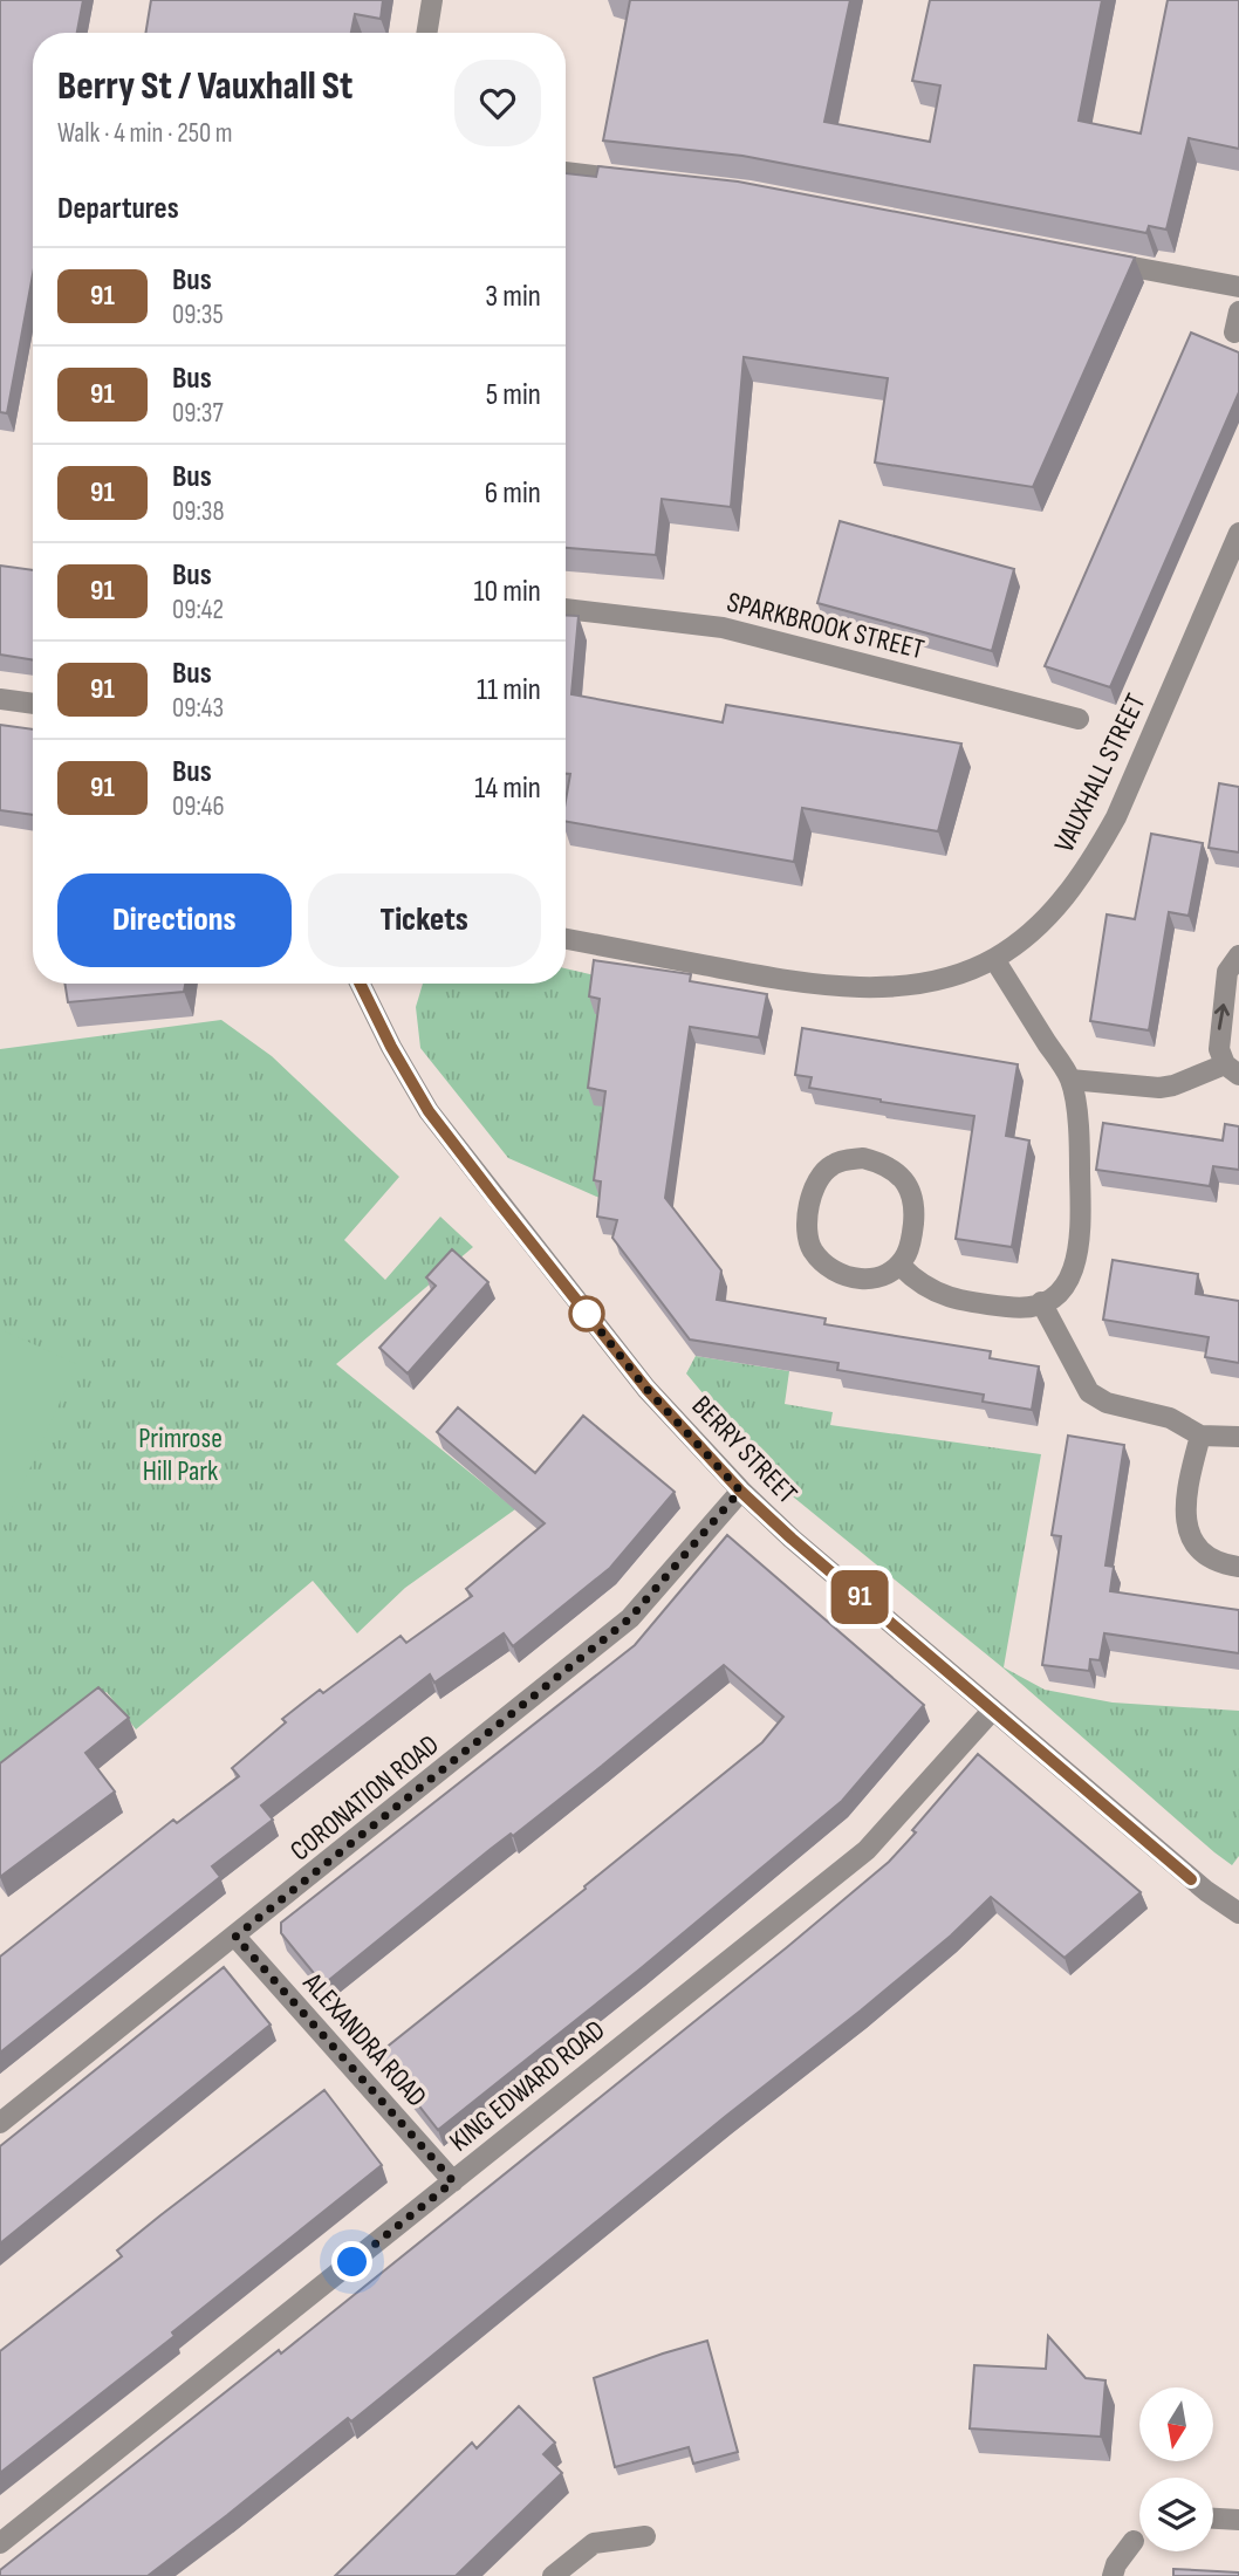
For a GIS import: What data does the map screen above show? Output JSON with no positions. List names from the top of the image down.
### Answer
{
  "streets": {
    "street": [
      "SPARKBROOK STREET",
      "VAUXHALL STREET",
      "BERRY STREET",
      "CORONATION ROAD",
      "ALEXANDRA ROAD",
      "KING EDWARD ROAD"
    ]
  },
  "crossings": [
    ["BERRY STREET", "CORONATION ROAD"],
    ["BERRY STREET", "KING EDWARD ROAD"],
    ["CORONATION ROAD", "ALEXANDRA ROAD"],
    ["ALEXANDRA ROAD", "KING EDWARD ROAD"]
  ],
  "parks": ["Primrose Hill Park"],
  "lines": ["bus line 91"],
  "north": "bottom",
  "page": {
    "on_map": "91",
    "heading": [
      ["Berry St / Vauxhall St", "Walk · 4 min · 250 m"],
      "Departures"
    ],
    "list": [
      {
        "mark": "91",
        "name": "Bus",
        "note": "09:35",
        "value": "3 min"
      },
      {
        "mark": "91",
        "name": "Bus",
        "note": "09:37",
        "value": "5 min"
      },
      {
        "mark": "91",
        "name": "Bus",
        "note": "09:38",
        "value": "6 min"
      },
      {
        "mark": "91",
        "name": "Bus",
        "note": "09:42",
        "value": "10 min"
      },
      {
        "mark": "91",
        "name": "Bus",
        "note": "09:43",
        "value": "11 min"
      },
      {
        "mark": "91",
        "name": "Bus",
        "note": "09:46",
        "value": "14 min"
      }
    ],
    "buttons": ["Directions", "Tickets"]
  }
}
